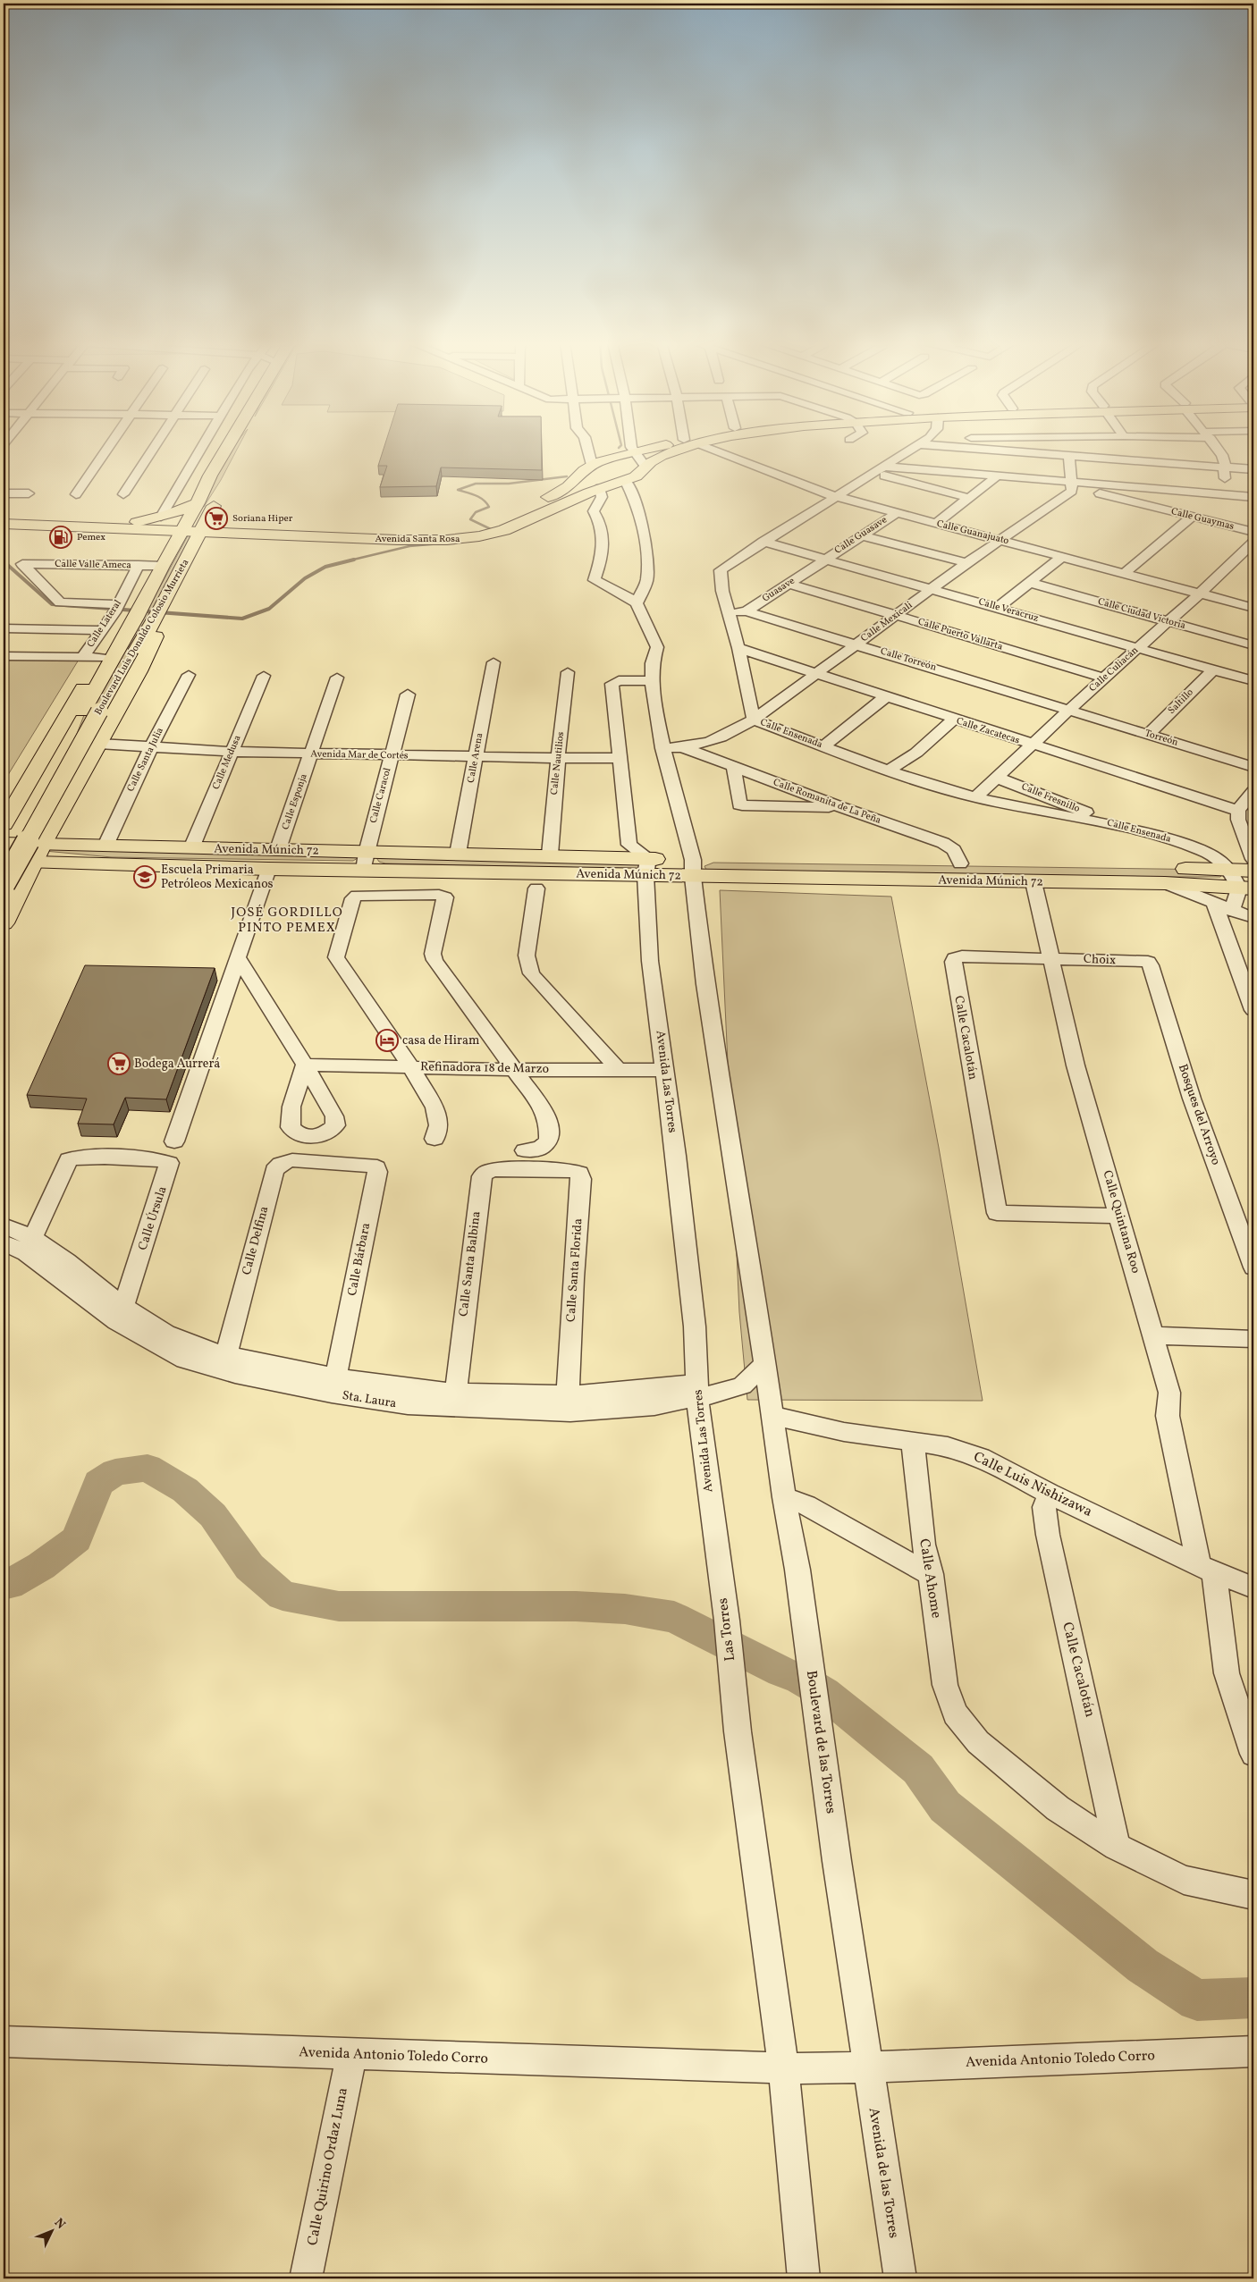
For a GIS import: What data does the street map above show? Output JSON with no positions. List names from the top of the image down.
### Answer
{
  "streets": {
    "main road": ["Avenida Santa Rosa", "Boulevard Luis Donaldo Colosio Murrieta", "Avenida Múnich 72"],
    "street": [
      "Calle Guaymas",
      "Calle Guanajuato",
      "Calle Guasave",
      "Calle Valle Ameca",
      "Guasave",
      "Calle Veracruz",
      "Calle Ciudad Victoria",
      "Calle Mexicali",
      "Calle Lateral",
      "Calle Puerto Vallarta",
      "Calle Torreón",
      "Calle Culiacán",
      "Saltillo",
      "Calle Zacatecas",
      "Calle Ensenada",
      "Torreón",
      "Avenida Mar de Cortés",
      "Calle Arena",
      "Calle Santa Julia",
      "Calle Medusa",
      "Calle Nautilios",
      "Calle Caracol",
      "Calle Fresnillo",
      "Calle Esponja",
      "Calle Romanita de La Peña",
      "Choix",
      "Calle Cacalotán",
      "Refinadora 18 de Marzo",
      "Avenida Las Torres",
      "Bosques del Arroyo",
      "Calle Úrsula",
      "Calle Quintana Roo",
      "Calle Delfina",
      "Calle Bárbara",
      "Calle Santa Balbina",
      "Calle Santa Florida",
      "Sta. Laura",
      "Calle Luis Nishizawa",
      "Calle Ahome",
      "Las Torres",
      "Boulevard de las Torres",
      "Avenida Antonio Toledo Corro",
      "Calle Quirino Ordaz Luna",
      "Avenida de las Torres"
    ]
  },
  "crossings": [
    ["Calle Guaymas", "Calle Mexicali"],
    ["Calle Guanajuato", "Calle Guasave"],
    ["Calle Guanajuato", "Calle Mexicali"],
    ["Calle Guanajuato", "Calle Culiacán"],
    ["Calle Guanajuato", "Calle Ensenada"],
    ["Calle Guasave", "Guasave"],
    ["Calle Guasave", "Calle Veracruz"],
    ["Avenida Santa Rosa", "Boulevard Luis Donaldo Colosio Murrieta"],
    ["Calle Valle Ameca", "Calle Lateral"],
    ["Calle Valle Ameca", "Boulevard Luis Donaldo Colosio Murrieta"],
    ["Guasave", "Calle Veracruz"],
    ["Guasave", "Calle Puerto Vallarta"],
    ["Guasave", "Calle Torreón"],
    ["Guasave", "Calle Ensenada"],
    ["Calle Veracruz", "Calle Mexicali"],
    ["Calle Veracruz", "Calle Culiacán"],
    ["Calle Veracruz", "Saltillo"],
    ["Calle Veracruz", "Calle Ensenada"],
    ["Calle Ciudad Victoria", "Calle Culiacán"],
    ["Calle Mexicali", "Calle Puerto Vallarta"],
    ["Calle Mexicali", "Calle Torreón"],
    ["Calle Mexicali", "Calle Zacatecas"],
    ["Calle Mexicali", "Calle Ensenada"],
    ["Calle Mexicali", "Calle Romanita de La Peña"],
    ["Calle Puerto Vallarta", "Calle Culiacán"],
    ["Calle Torreón", "Calle Culiacán"],
    ["Calle Torreón", "Torreón"],
    ["Calle Culiacán", "Calle Zacatecas"],
    ["Calle Culiacán", "Calle Ensenada"],
    ["Calle Culiacán", "Torreón"],
    ["Calle Culiacán", "Calle Fresnillo"],
    ["Saltillo", "Torreón"],
    ["Calle Zacatecas", "Calle Ensenada"],
    ["Calle Ensenada", "Calle Fresnillo"],
    ["Calle Ensenada", "Avenida Múnich 72"],
    ["Avenida Mar de Cortés", "Calle Arena"],
    ["Avenida Mar de Cortés", "Calle Santa Julia"],
    ["Avenida Mar de Cortés", "Calle Medusa"],
    ["Avenida Mar de Cortés", "Calle Nautilios"],
    ["Avenida Mar de Cortés", "Calle Caracol"],
    ["Avenida Mar de Cortés", "Calle Esponja"],
    ["Calle Arena", "Avenida Múnich 72"],
    ["Calle Santa Julia", "Avenida Múnich 72"],
    ["Calle Medusa", "Avenida Múnich 72"],
    ["Calle Nautilios", "Avenida Múnich 72"],
    ["Calle Caracol", "Avenida Múnich 72"],
    ["Calle Esponja", "Avenida Múnich 72"],
    ["Calle Romanita de La Peña", "Avenida Múnich 72"],
    ["Avenida Múnich 72", "Avenida Las Torres"],
    ["Avenida Múnich 72", "Calle Quintana Roo"],
    ["Choix", "Calle Cacalotán"],
    ["Choix", "Bosques del Arroyo"],
    ["Choix", "Calle Quintana Roo"],
    ["Calle Cacalotán", "Calle Quintana Roo"],
    ["Calle Cacalotán", "Calle Luis Nishizawa"],
    ["Calle Cacalotán", "Calle Ahome"],
    ["Refinadora 18 de Marzo", "Avenida Las Torres"],
    ["Avenida Las Torres", "Sta. Laura"],
    ["Avenida Las Torres", "Las Torres"],
    ["Calle Úrsula", "Sta. Laura"],
    ["Calle Quintana Roo", "Calle Luis Nishizawa"],
    ["Calle Delfina", "Calle Bárbara"],
    ["Calle Delfina", "Sta. Laura"],
    ["Calle Bárbara", "Sta. Laura"],
    ["Calle Santa Balbina", "Calle Santa Florida"],
    ["Calle Santa Balbina", "Sta. Laura"],
    ["Calle Santa Florida", "Sta. Laura"],
    ["Calle Luis Nishizawa", "Calle Ahome"],
    ["Calle Luis Nishizawa", "Boulevard de las Torres"],
    ["Las Torres", "Avenida Antonio Toledo Corro"],
    ["Boulevard de las Torres", "Avenida Antonio Toledo Corro"],
    ["Boulevard de las Torres", "Avenida de las Torres"],
    ["Avenida Antonio Toledo Corro", "Calle Quirino Ordaz Luna"],
    ["Avenida Antonio Toledo Corro", "Avenida de las Torres"]
  ],
  "districts": ["JOSÉ GORDILLO PINTO PEMEX"],
  "places": {
    "supermarket": ["Soriana Hiper", "Bodega Aurrerá"],
    "fuel station": ["Pemex"],
    "school or university": ["Escuela Primaria Petróleos Mexicanos"],
    "hotel": ["casa de Hiram"]
  },
  "north": "top right"
}
